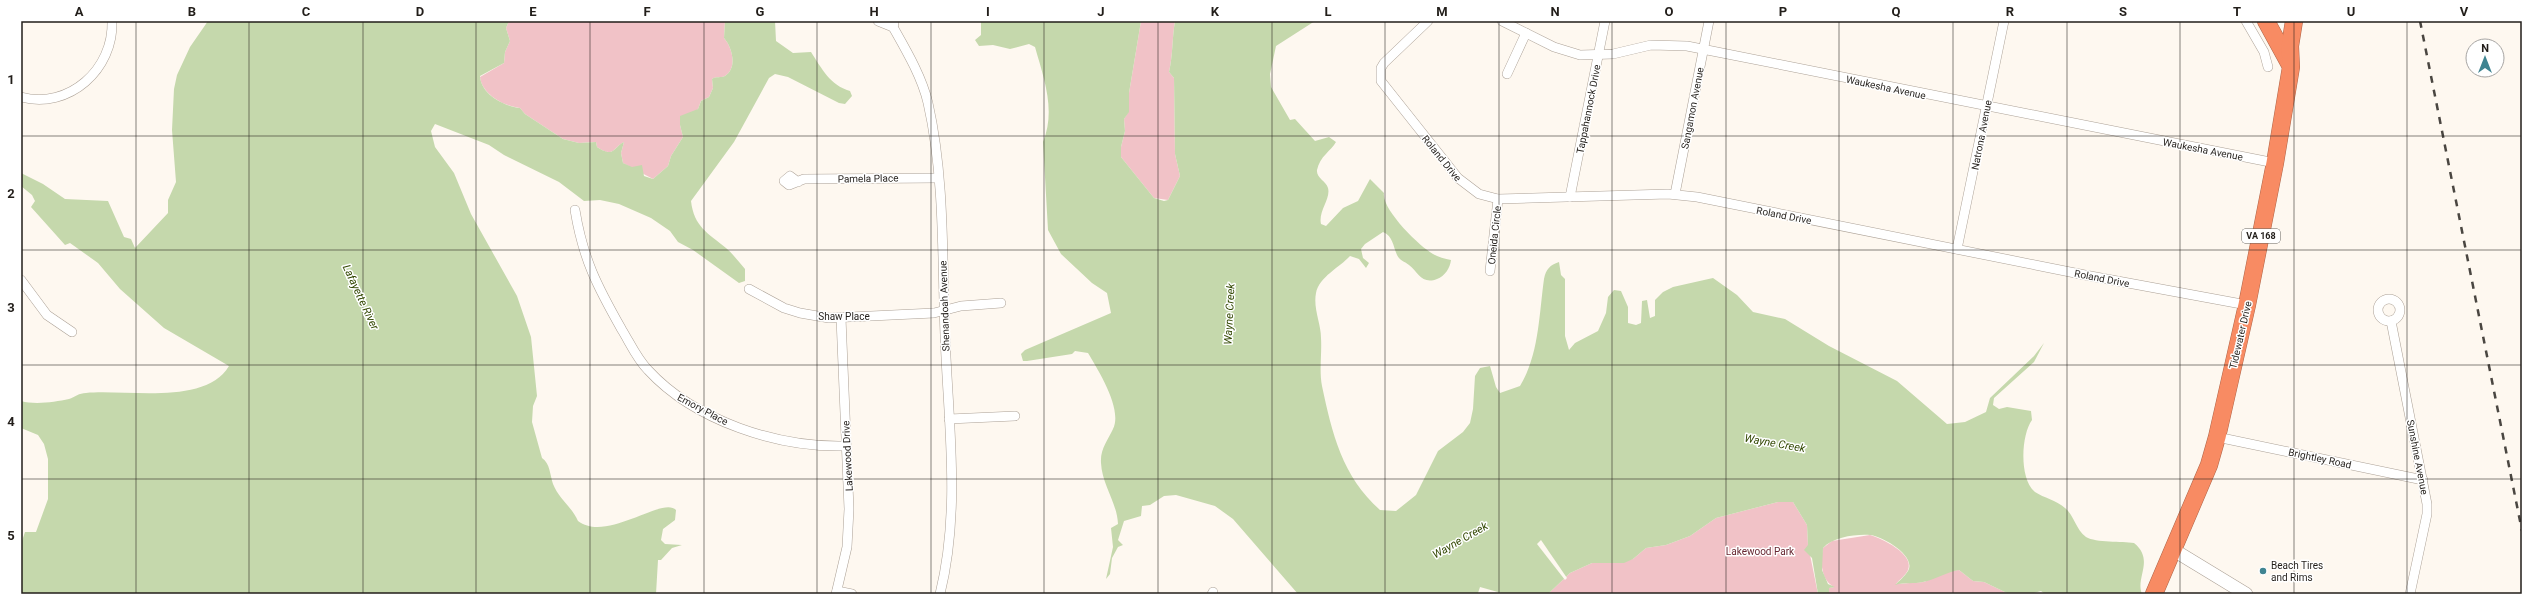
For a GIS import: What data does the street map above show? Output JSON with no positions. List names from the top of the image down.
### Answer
{
  "streets": {
    "highway": ["VA 168", "Tidewater Drive"],
    "street": [
      "Waukesha Avenue",
      "Sangamon Avenue",
      "Tappahannock Drive",
      "Natrona Avenue",
      "Roland Drive",
      "Pamela Place",
      "Oneida Circle",
      "Shenandoah Avenue",
      "Shaw Place",
      "Emory Place",
      "Lakewood Drive",
      "Sunshine Avenue",
      "Brightley Road"
    ]
  },
  "crossings": [
    ["Waukesha Avenue", "Sangamon Avenue"],
    ["Waukesha Avenue", "Tappahannock Drive"],
    ["Waukesha Avenue", "Natrona Avenue"],
    ["Waukesha Avenue", "Tidewater Drive"],
    ["Sangamon Avenue", "Roland Drive"],
    ["Tappahannock Drive", "Roland Drive"],
    ["Natrona Avenue", "Roland Drive"],
    ["Roland Drive", "Oneida Circle"],
    ["Roland Drive", "Tidewater Drive"],
    ["Pamela Place", "Shenandoah Avenue"],
    ["Shenandoah Avenue", "Shaw Place"],
    ["Shaw Place", "Lakewood Drive"],
    ["Tidewater Drive", "Brightley Road"],
    ["Emory Place", "Lakewood Drive"],
    ["Sunshine Avenue", "Brightley Road"]
  ],
  "water": ["Lafayette River", "Wayne Creek"],
  "parks": ["Lakewood Park"],
  "places": ["Beach Tires and Rims"],
  "north": "top",
  "grid": {
    "columns": [
      "A",
      "B",
      "C",
      "D",
      "E",
      "F",
      "G",
      "H",
      "I",
      "J",
      "K",
      "L",
      "M",
      "N",
      "O",
      "P",
      "Q",
      "R",
      "S",
      "T",
      "U",
      "V"
    ],
    "rows": [
      "1",
      "2",
      "3",
      "4",
      "5"
    ]
  }
}
